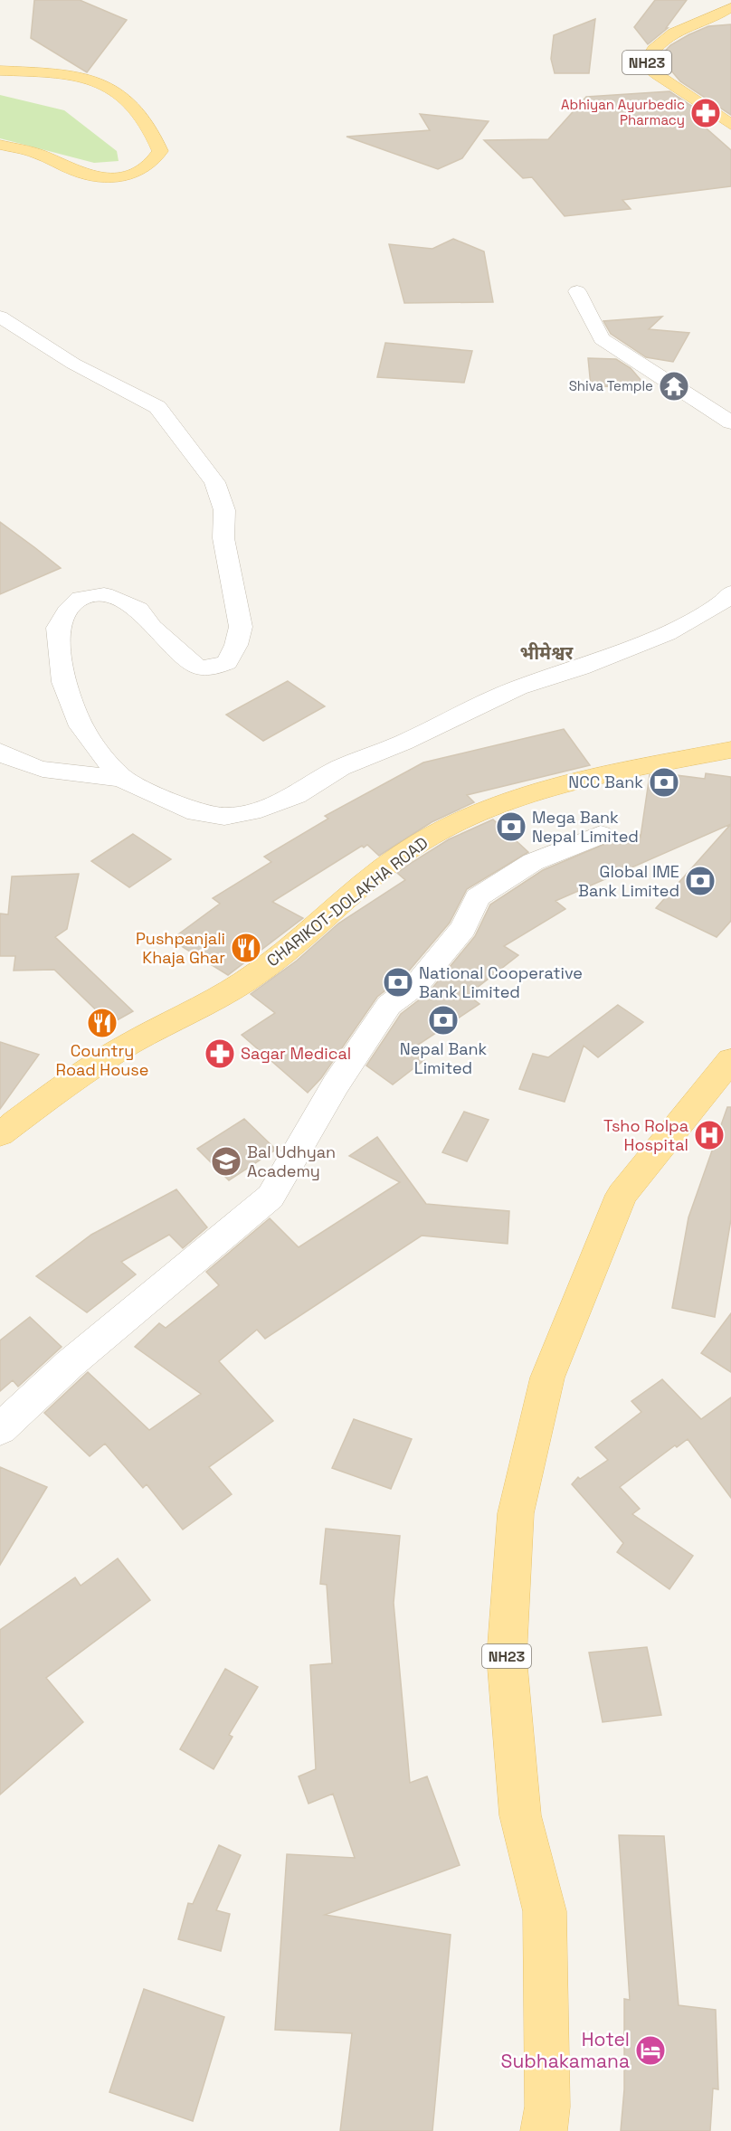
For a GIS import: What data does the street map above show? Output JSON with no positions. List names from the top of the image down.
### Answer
{
  "streets": {
    "main road": ["NH23", "CHARIKOT-DOLAKHA ROAD"]
  },
  "districts": ["भीमेश्वर"],
  "places": {
    "pharmacy": ["Abhiyan Ayurbedic Pharmacy", "Sagar Medical"],
    "temple": ["Shiva Temple"],
    "bank": [
      "NCC Bank",
      "Mega Bank Nepal Limited",
      "Global IME Bank Limited",
      "National Cooperative Bank Limited",
      "Nepal Bank Limited"
    ],
    "restaurant": ["Pushpanjali Khaja Ghar", "Country Road House"],
    "hospital": ["Tsho Rolpa Hospital"],
    "school or university": ["Bal Udhyan Academy"],
    "hotel": ["Hotel Subhakamana"]
  }
}
